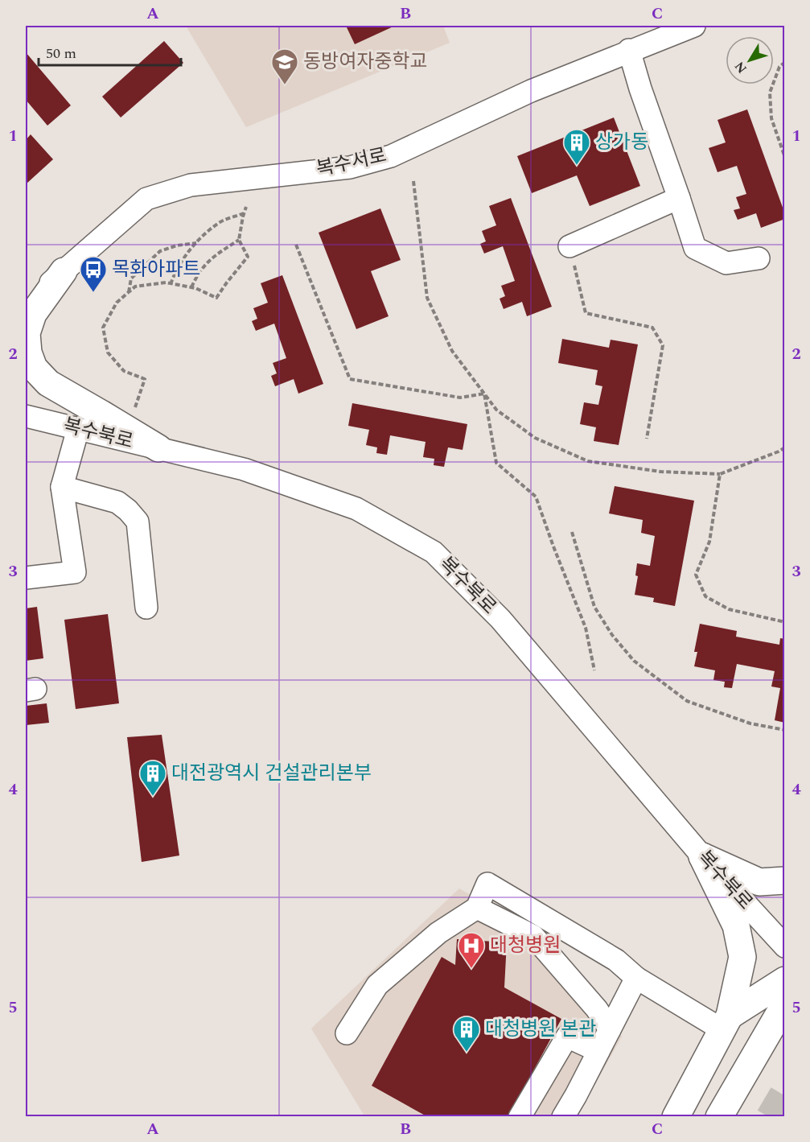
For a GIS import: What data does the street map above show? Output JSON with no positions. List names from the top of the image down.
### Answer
{
  "streets": {
    "street": ["복수서로", "복수북로"]
  },
  "places": {
    "school or university": ["동방여자중학교"],
    "building": ["상가동", "대전광역시 건설관리본부", "대청병원 본관"],
    "bus stop": ["목화아파트"],
    "hospital": ["대청병원"]
  },
  "scale_bar": "50 m",
  "north": "bottom left",
  "grid": {
    "columns": ["A", "B", "C"],
    "rows": [
      "1",
      "2",
      "3",
      "4",
      "5"
    ]
  }
}
